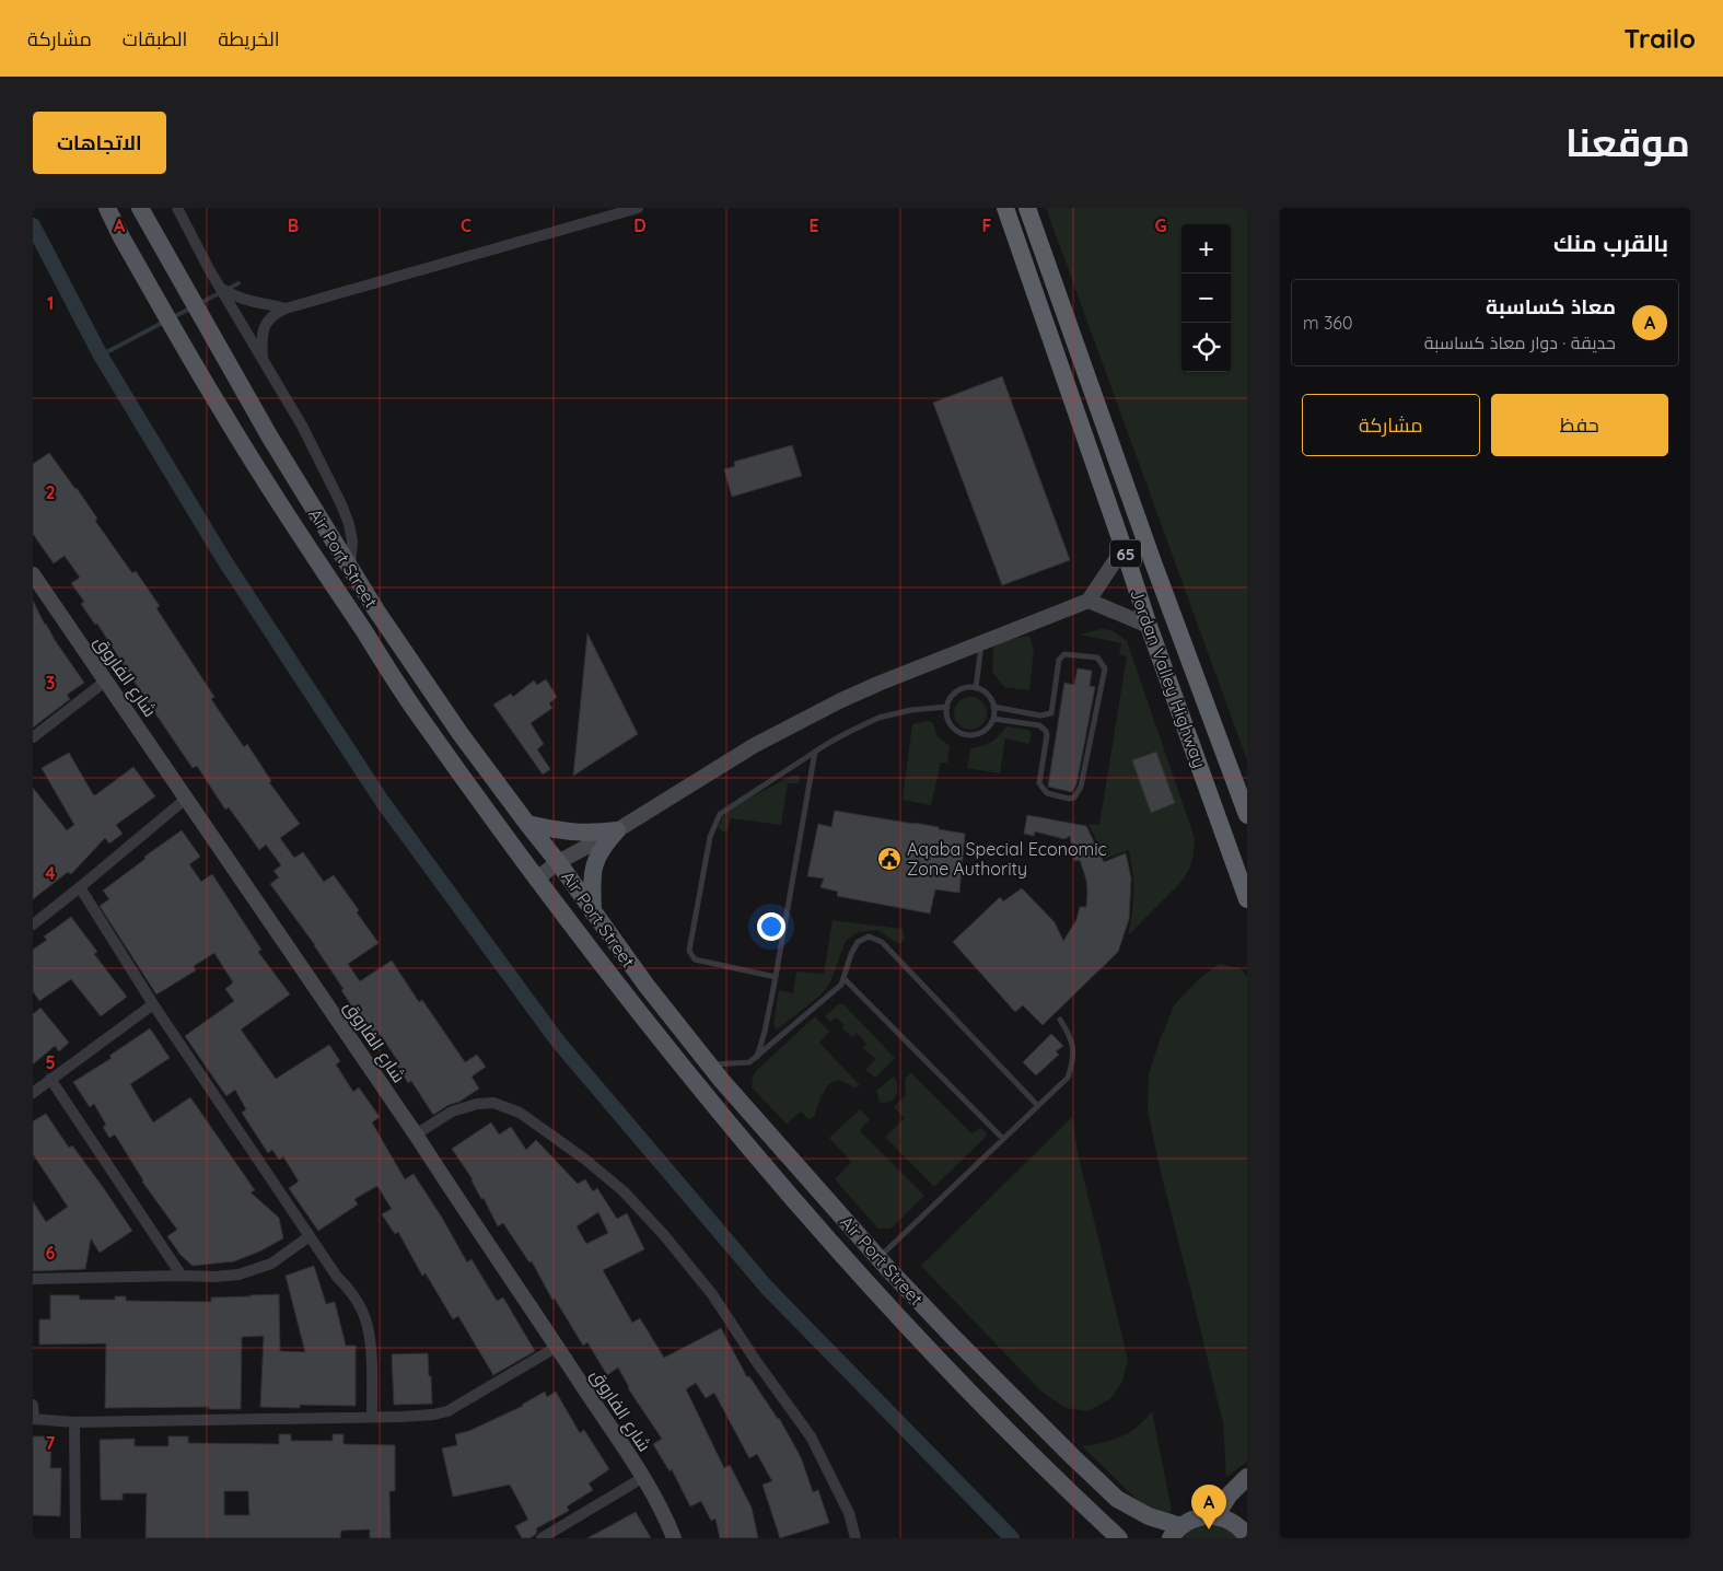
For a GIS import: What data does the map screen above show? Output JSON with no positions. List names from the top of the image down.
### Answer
{
  "streets": {
    "highway": ["65", "Jordan Valley Highway"],
    "main road": ["Air Port Street", "شارع الفاروق"]
  },
  "places": {
    "public building": ["Aqaba Special Economic Zone Authority"]
  },
  "page": {
    "header": "Trailo",
    "nav": ["الخريطة", "الطبقات", "مشاركة"],
    "title": "موقعنا",
    "buttons": [
      "الاتجاهات",
      ["حفظ", "مشاركة"]
    ],
    "heading": "بالقرب منك",
    "map_buttons": ["+", "−"],
    "list": [
      {
        "mark": "A",
        "name": "معاذ كساسبة",
        "note": "حديقة · دوار معاذ كساسبة",
        "value": "360 m"
      }
    ],
    "pins": "A"
  },
  "grid": {
    "columns": [
      "A",
      "B",
      "C",
      "D",
      "E",
      "F",
      "G"
    ],
    "rows": [
      "1",
      "2",
      "3",
      "4",
      "5",
      "6",
      "7"
    ]
  }
}
